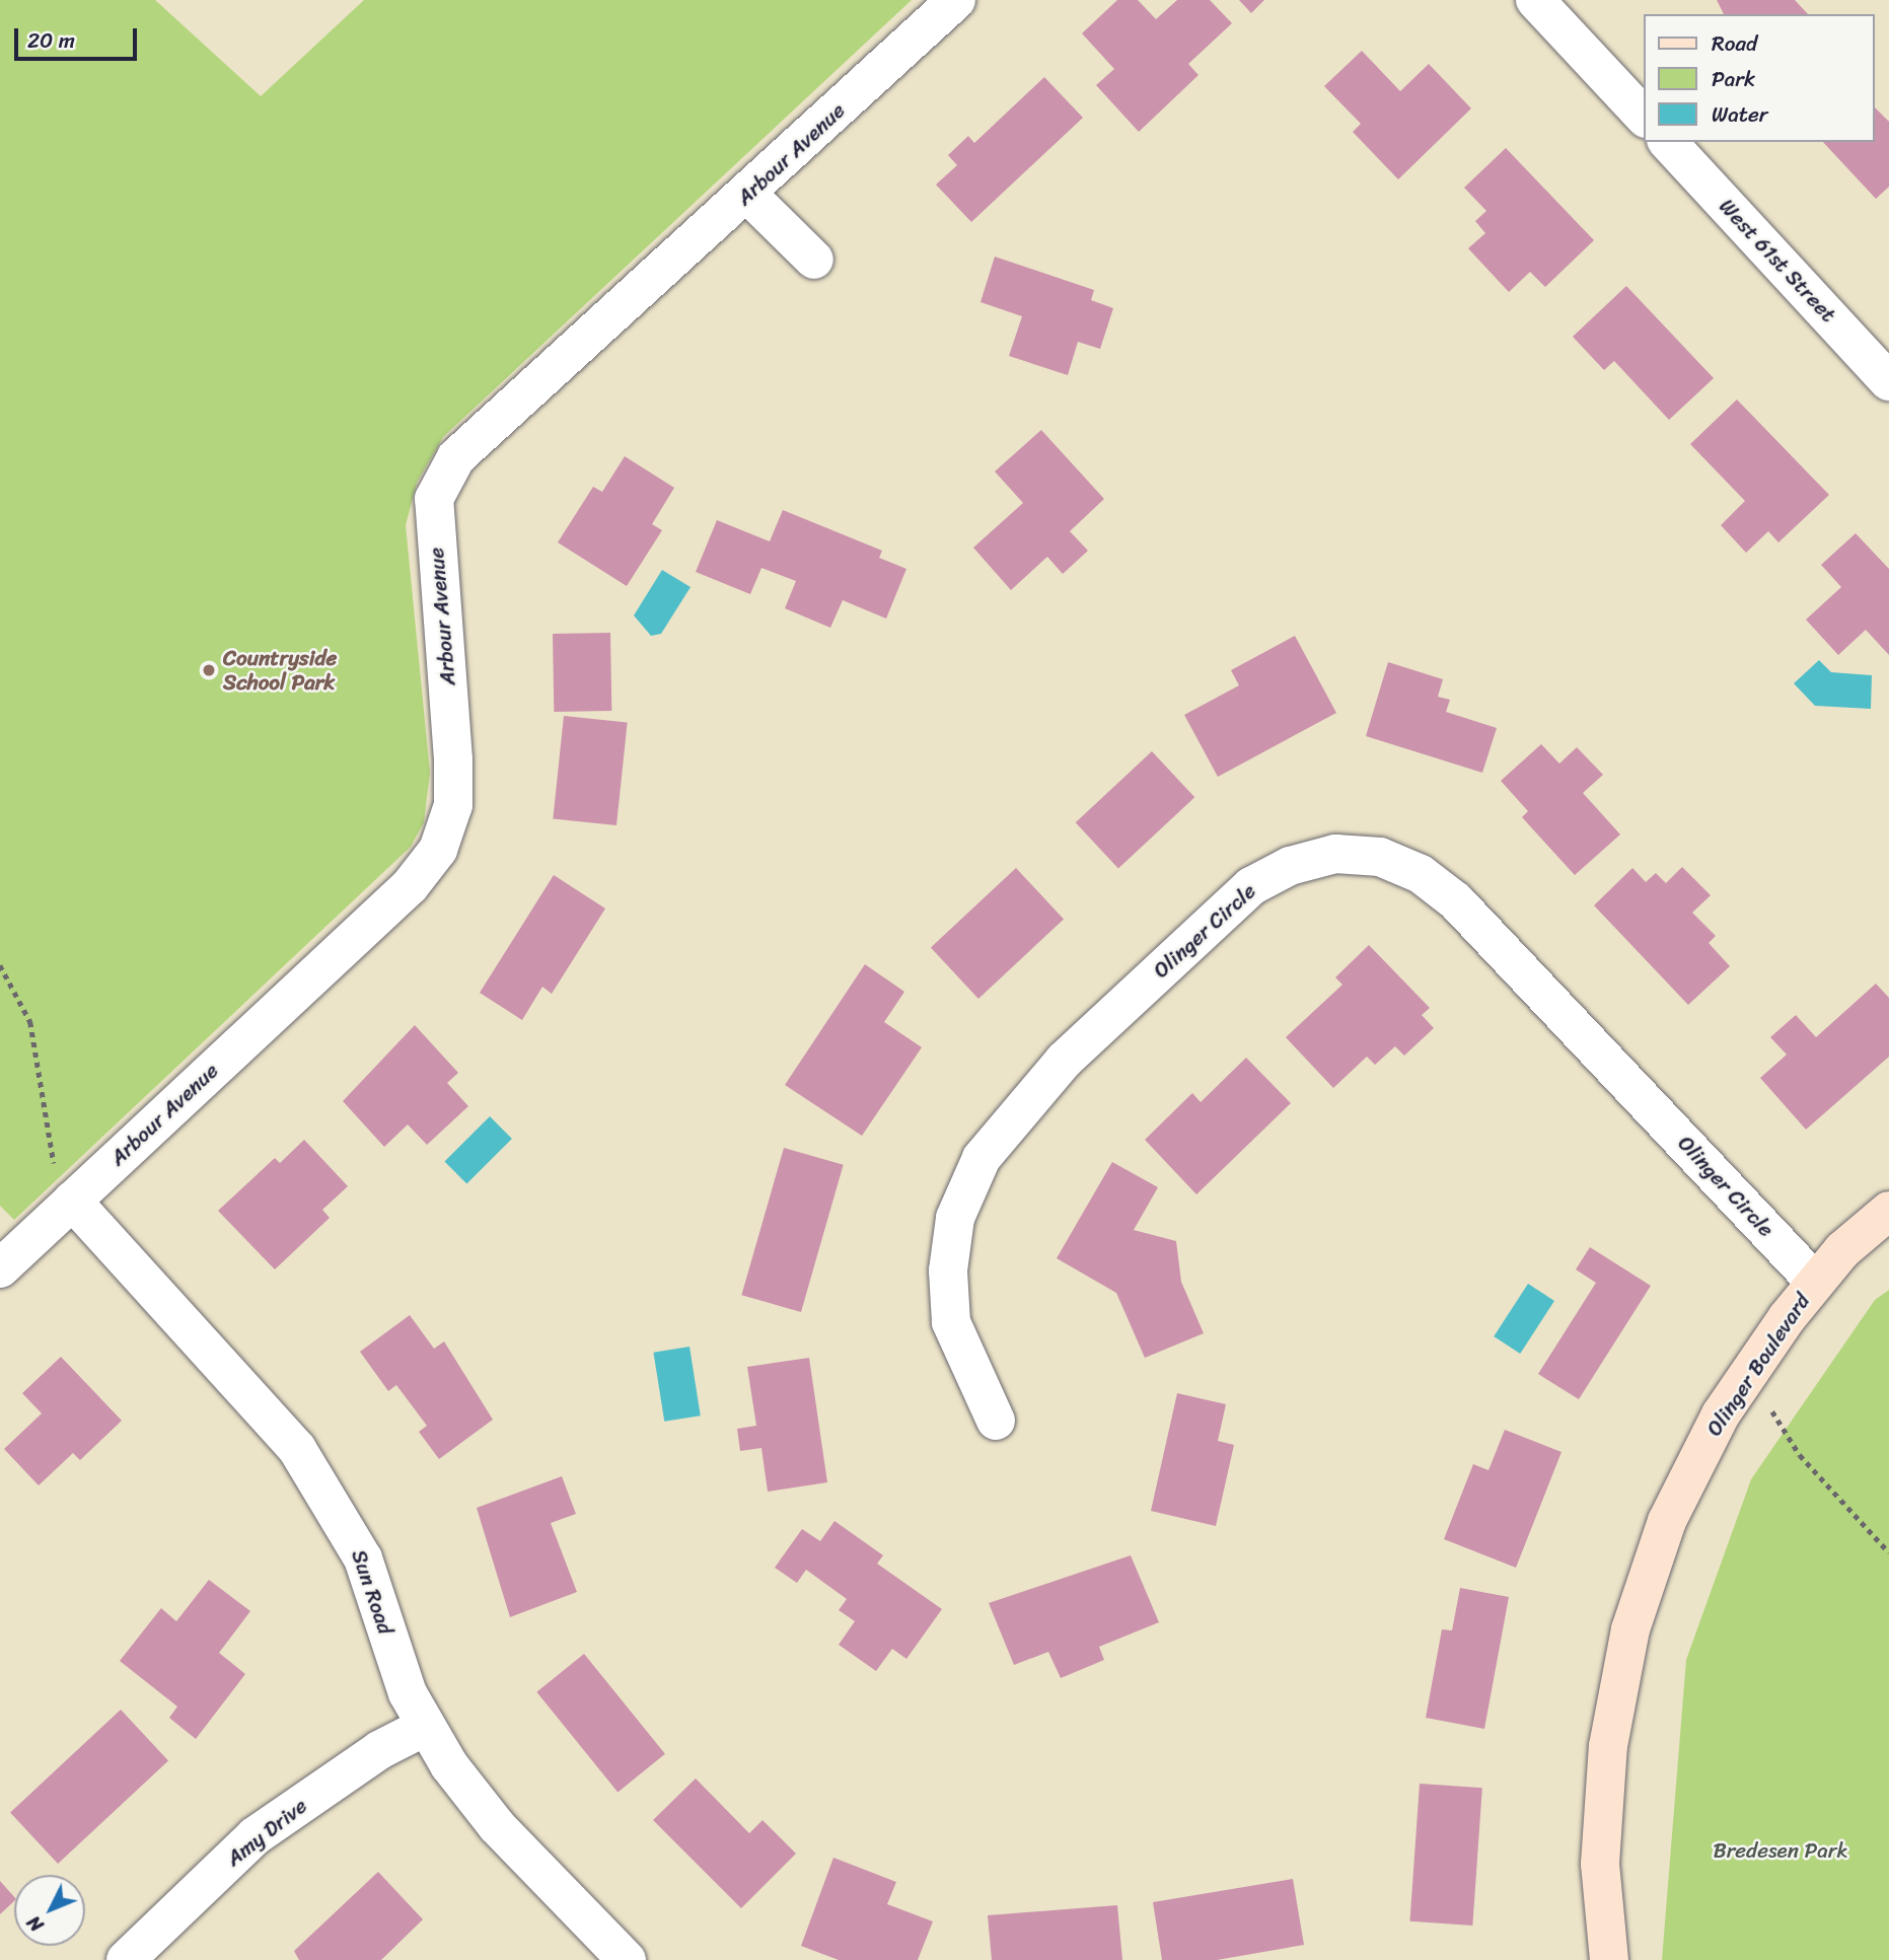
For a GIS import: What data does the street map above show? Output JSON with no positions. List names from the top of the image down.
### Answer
{
  "streets": {
    "street": [
      "Arbour Avenue",
      "West 61st Street",
      "Olinger Circle",
      "Olinger Boulevard",
      "Sun Road",
      "Amy Drive"
    ]
  },
  "crossings": [
    ["Arbour Avenue", "Sun Road"],
    ["Olinger Circle", "Olinger Boulevard"],
    ["Sun Road", "Amy Drive"]
  ],
  "parks": ["Bredesen Park"],
  "places": ["Countryside School Park"],
  "legend": ["Road", "Park", "Water"],
  "scale_bar": "20 m",
  "north": "bottom left"
}
